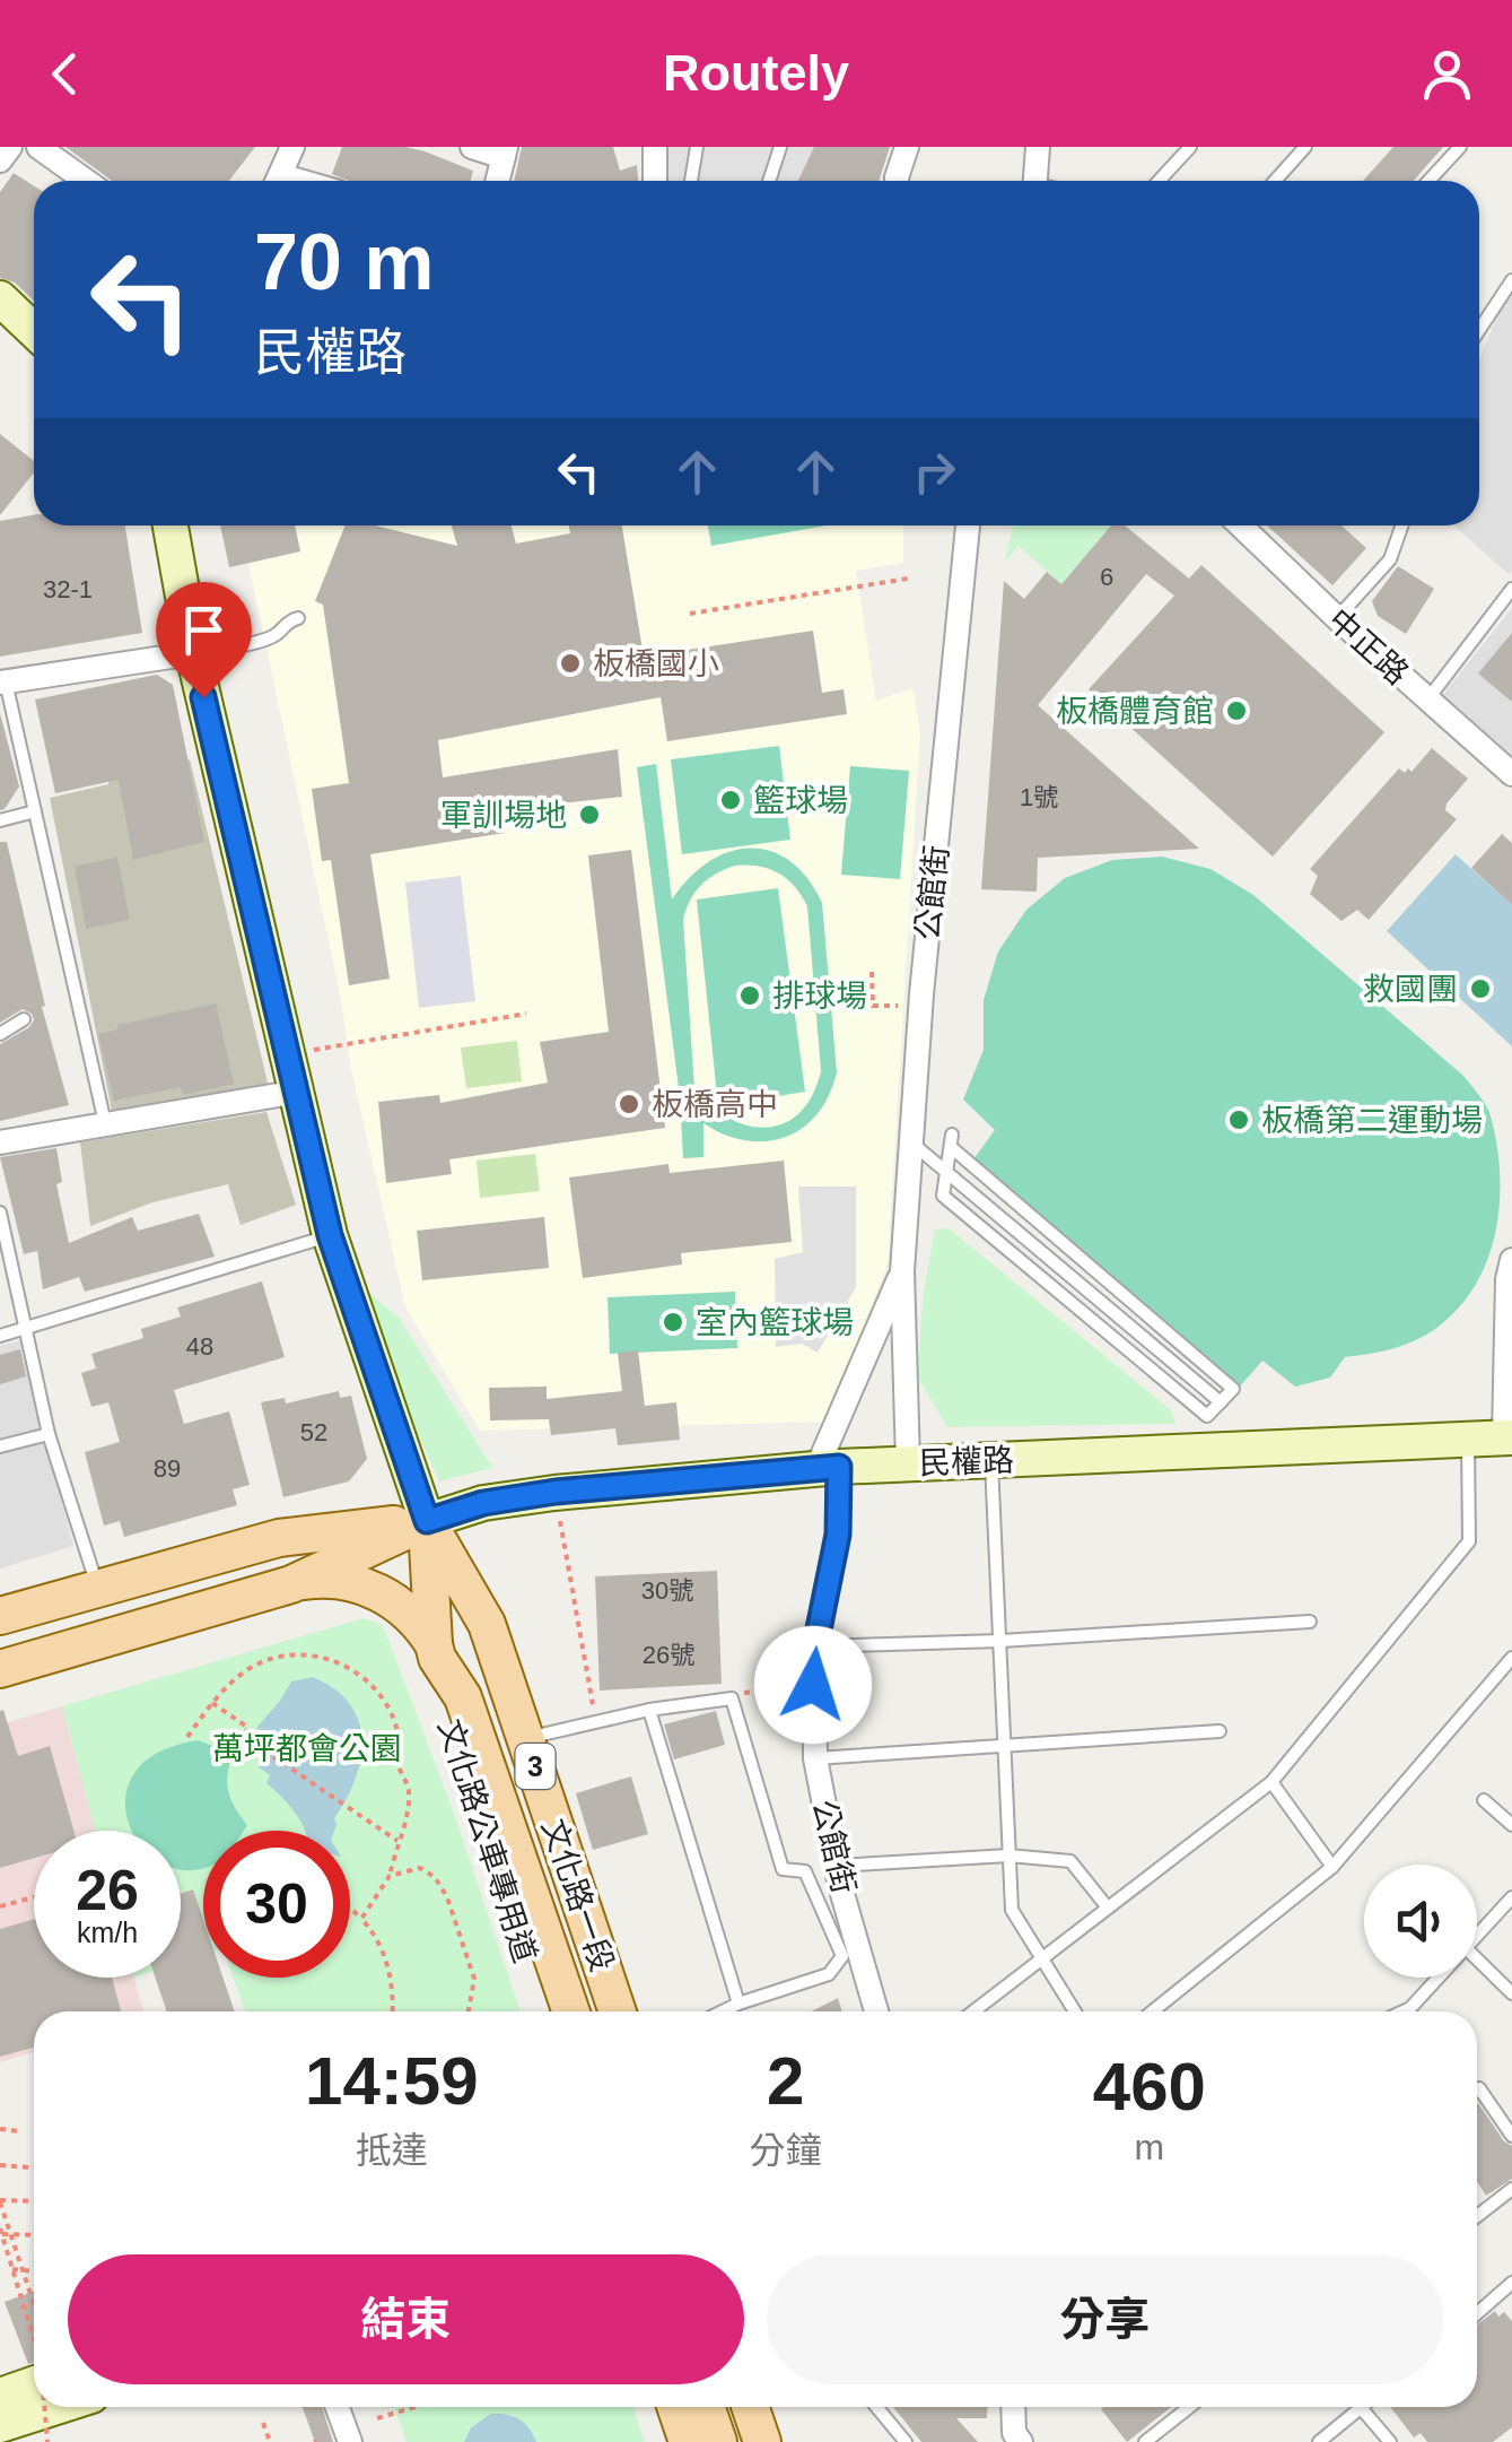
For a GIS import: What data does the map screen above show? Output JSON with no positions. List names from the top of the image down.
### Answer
{
  "streets": {
    "main road": [
      "民權路",
      "3",
      "文化路公車專用道",
      "文化路一段"
    ],
    "street": ["中正路", "公館街"]
  },
  "crossings": [
    ["公館街", "民權路"],
    ["民權路", "文化路一段"],
    ["文化路公車專用道", "文化路一段"]
  ],
  "parks": ["萬坪都會公園"],
  "places": [
    "板橋國小",
    "板橋體育館",
    "籃球場",
    "軍訓場地",
    "救國團",
    "排球場",
    "板橋高中",
    "板橋第二運動場",
    "室內籃球場"
  ],
  "house_numbers": [
    "6",
    "32-1",
    "1號",
    "48",
    "52",
    "89",
    "30號",
    "26號"
  ],
  "page": {
    "header": "Routely",
    "turn": ["70 m", "民權路"],
    "speed": "26 km/h",
    "limit": "30",
    "eta": [
      "14:59",
      "抵達",
      "2",
      "分鐘",
      "460",
      "m"
    ],
    "buttons": ["結束", "分享"]
  }
}
